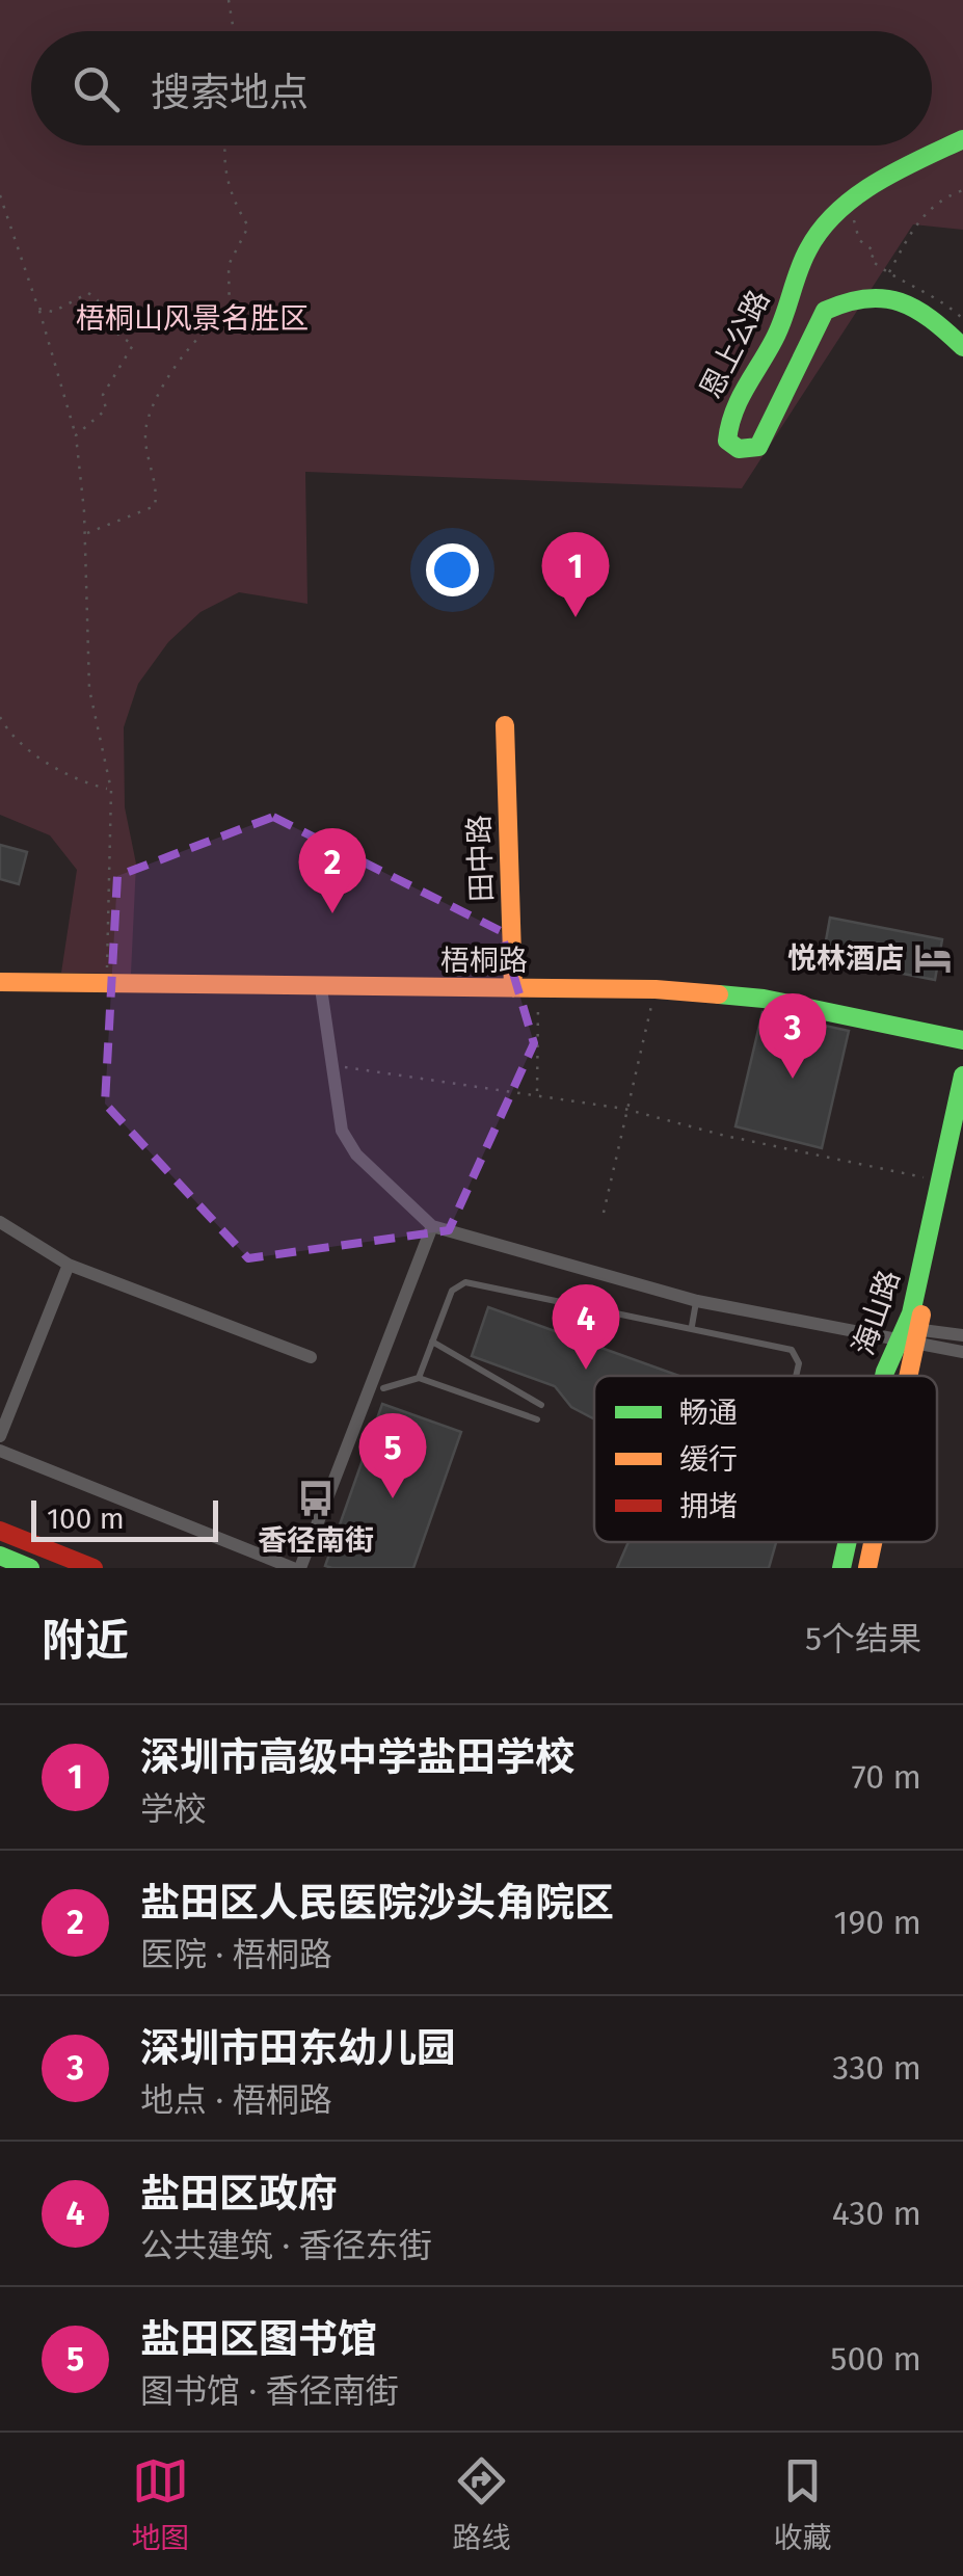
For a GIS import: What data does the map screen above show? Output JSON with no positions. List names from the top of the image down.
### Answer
{
  "streets": {
    "street": [
      "恩上公路",
      "田中路",
      "梧桐路",
      "海山路"
    ]
  },
  "crossings": [
    ["田中路", "梧桐路"]
  ],
  "parks": ["梧桐山风景名胜区"],
  "places": {
    "hotel": ["悦林酒店"],
    "bus stop": ["香径南街"]
  },
  "legend": ["畅通", "缓行", "拥堵"],
  "scale_bar": "100 m",
  "page": {
    "search": "搜索地点",
    "pins": [
      "1",
      "2",
      "3",
      "4",
      "5"
    ],
    "scale": "100 m",
    "heading": ["附近", "5个结果"],
    "list": [
      {
        "mark": "1",
        "name": "深圳市高级中学盐田学校",
        "note": "学校",
        "value": "70 m"
      },
      {
        "mark": "2",
        "name": "盐田区人民医院沙头角院区",
        "note": "医院 · 梧桐路",
        "value": "190 m"
      },
      {
        "mark": "3",
        "name": "深圳市田东幼儿园",
        "note": "地点 · 梧桐路",
        "value": "330 m"
      },
      {
        "mark": "4",
        "name": "盐田区政府",
        "note": "公共建筑 · 香径东街",
        "value": "430 m"
      },
      {
        "mark": "5",
        "name": "盐田区图书馆",
        "note": "图书馆 · 香径南街",
        "value": "500 m"
      }
    ],
    "nav": ["地图", "路线", "收藏"]
  }
}
